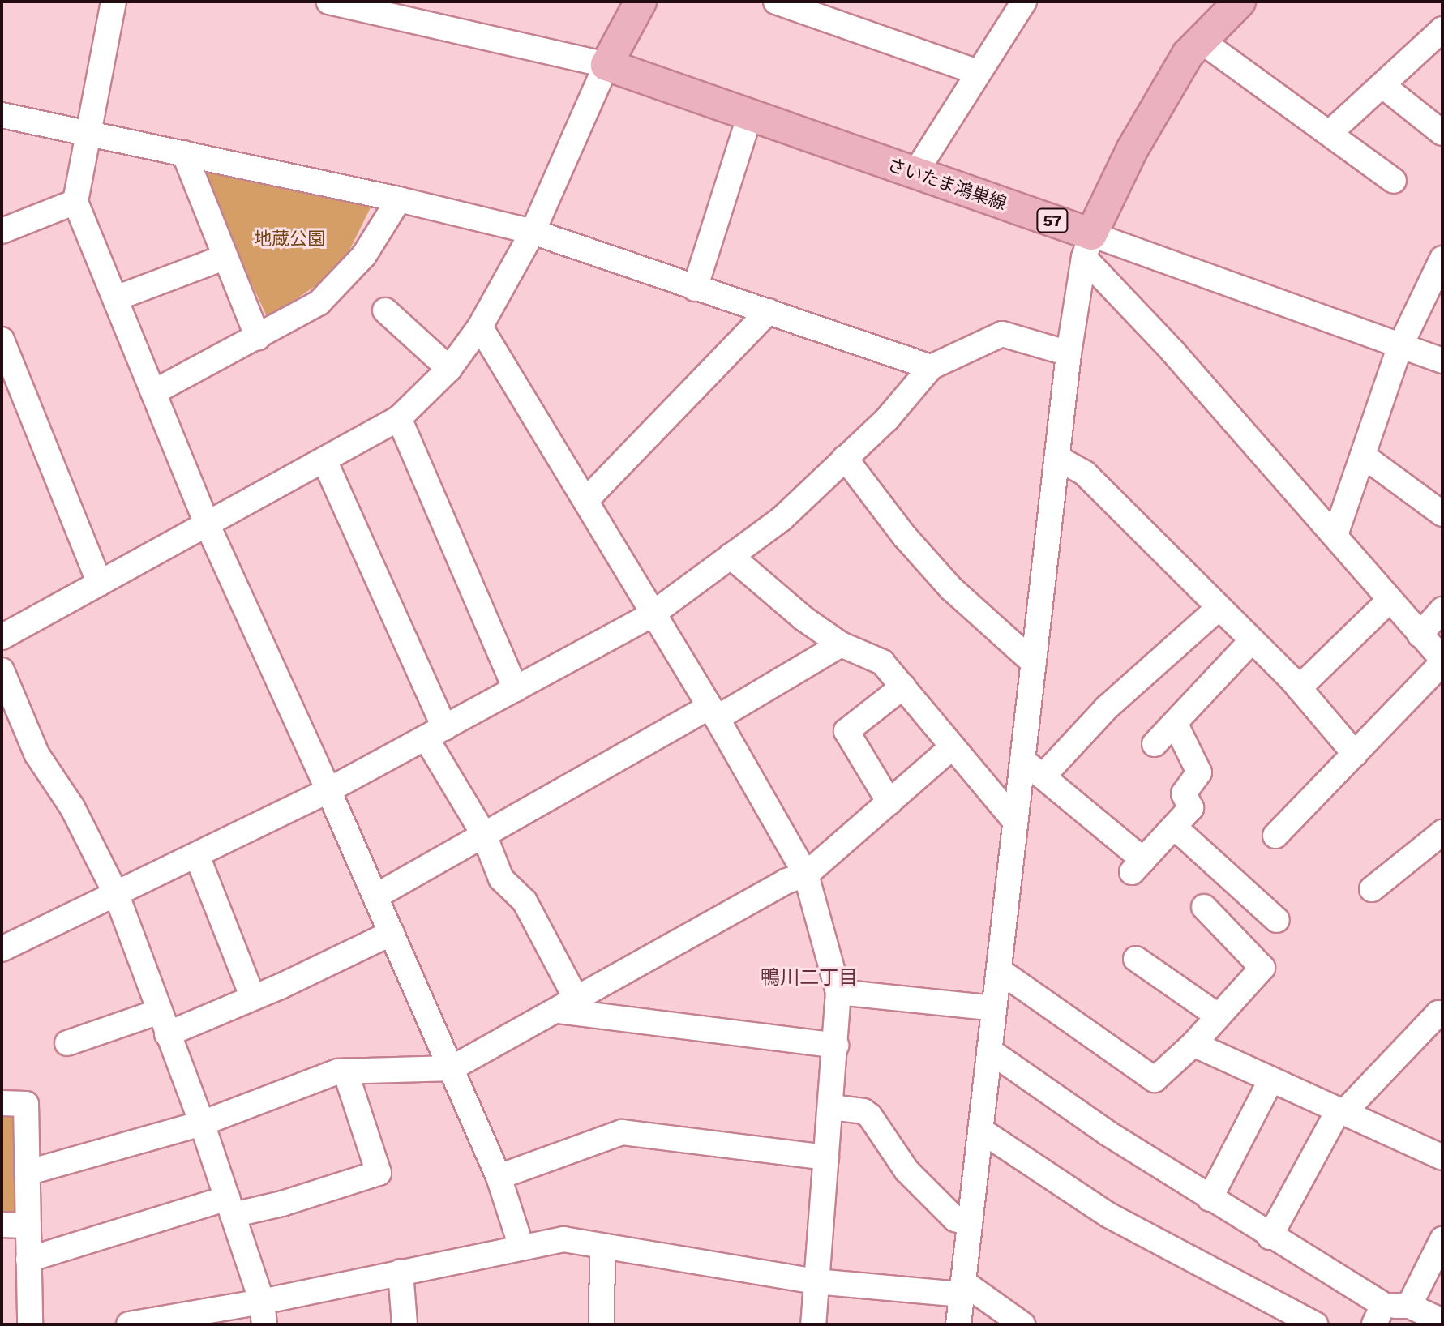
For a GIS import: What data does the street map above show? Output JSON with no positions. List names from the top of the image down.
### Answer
{
  "streets": {
    "main road": ["さいたま鴻巣線", "57"]
  },
  "crossings": [
    ["さいたま鴻巣線", "57"]
  ],
  "districts": ["鴨川二丁目"],
  "parks": ["地蔵公園"]
}
